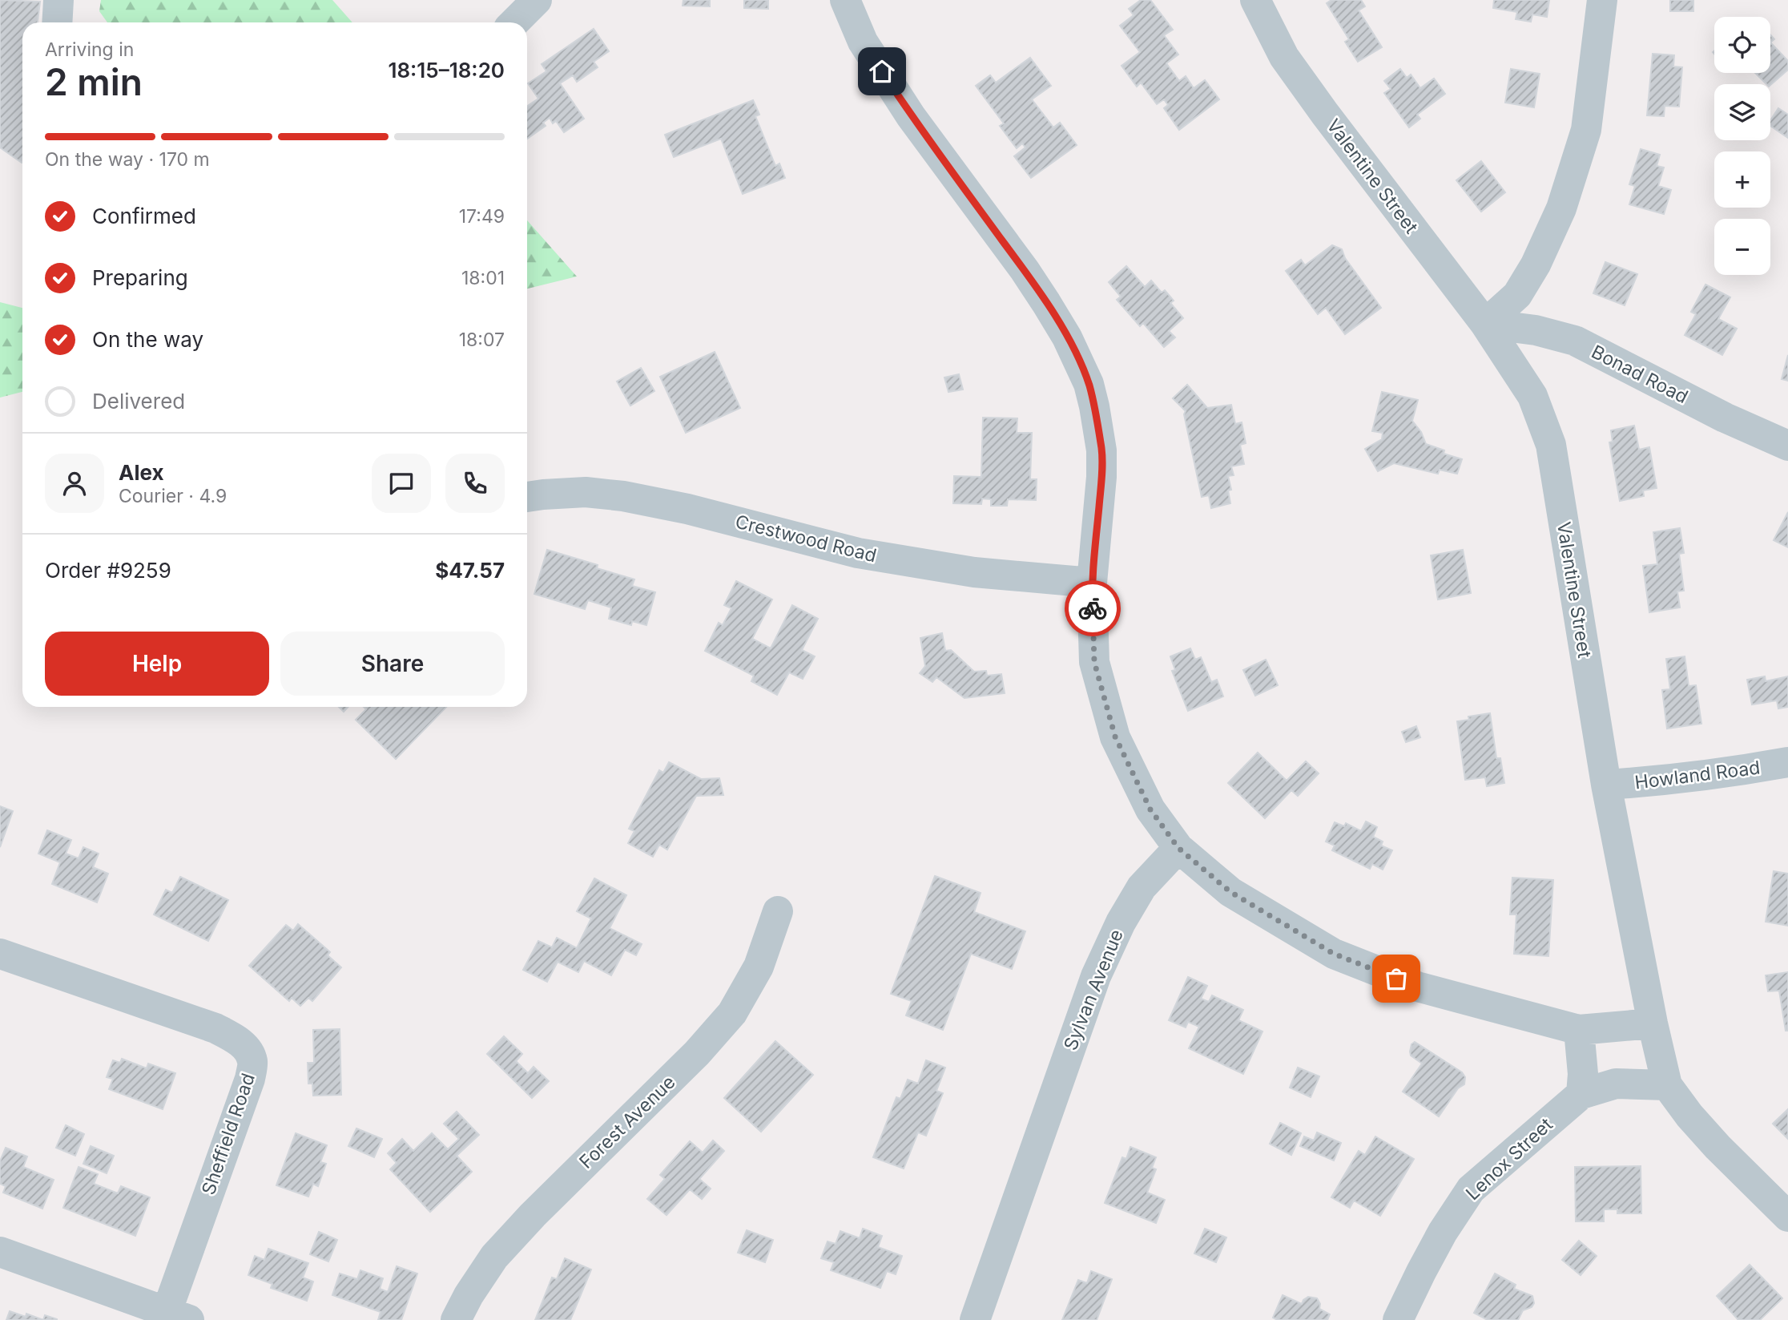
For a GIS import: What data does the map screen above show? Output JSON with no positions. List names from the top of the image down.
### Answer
{
  "streets": {
    "street": [
      "Valentine Street",
      "Bonad Road",
      "Crestwood Road",
      "Howland Road",
      "Sylvan Avenue",
      "Forest Avenue",
      "Sheffield Road",
      "Lenox Street"
    ]
  },
  "crossings": [
    ["Valentine Street", "Bonad Road"],
    ["Valentine Street", "Howland Road"],
    ["Valentine Street", "Lenox Street"]
  ],
  "page": {
    "map_buttons": ["+", "−"],
    "heading": ["2 min", "Arriving in", "18:15–18:20"],
    "panel": [
      "Alex",
      "Courier · 4.9",
      "Order #9259",
      "$47.57"
    ],
    "bar": "On the way · 170 m",
    "list": [
      ["Confirmed", "17:49"],
      ["Preparing", "18:01"],
      ["On the way", "18:07"],
      "Delivered"
    ],
    "buttons": ["Help", "Share"]
  }
}
